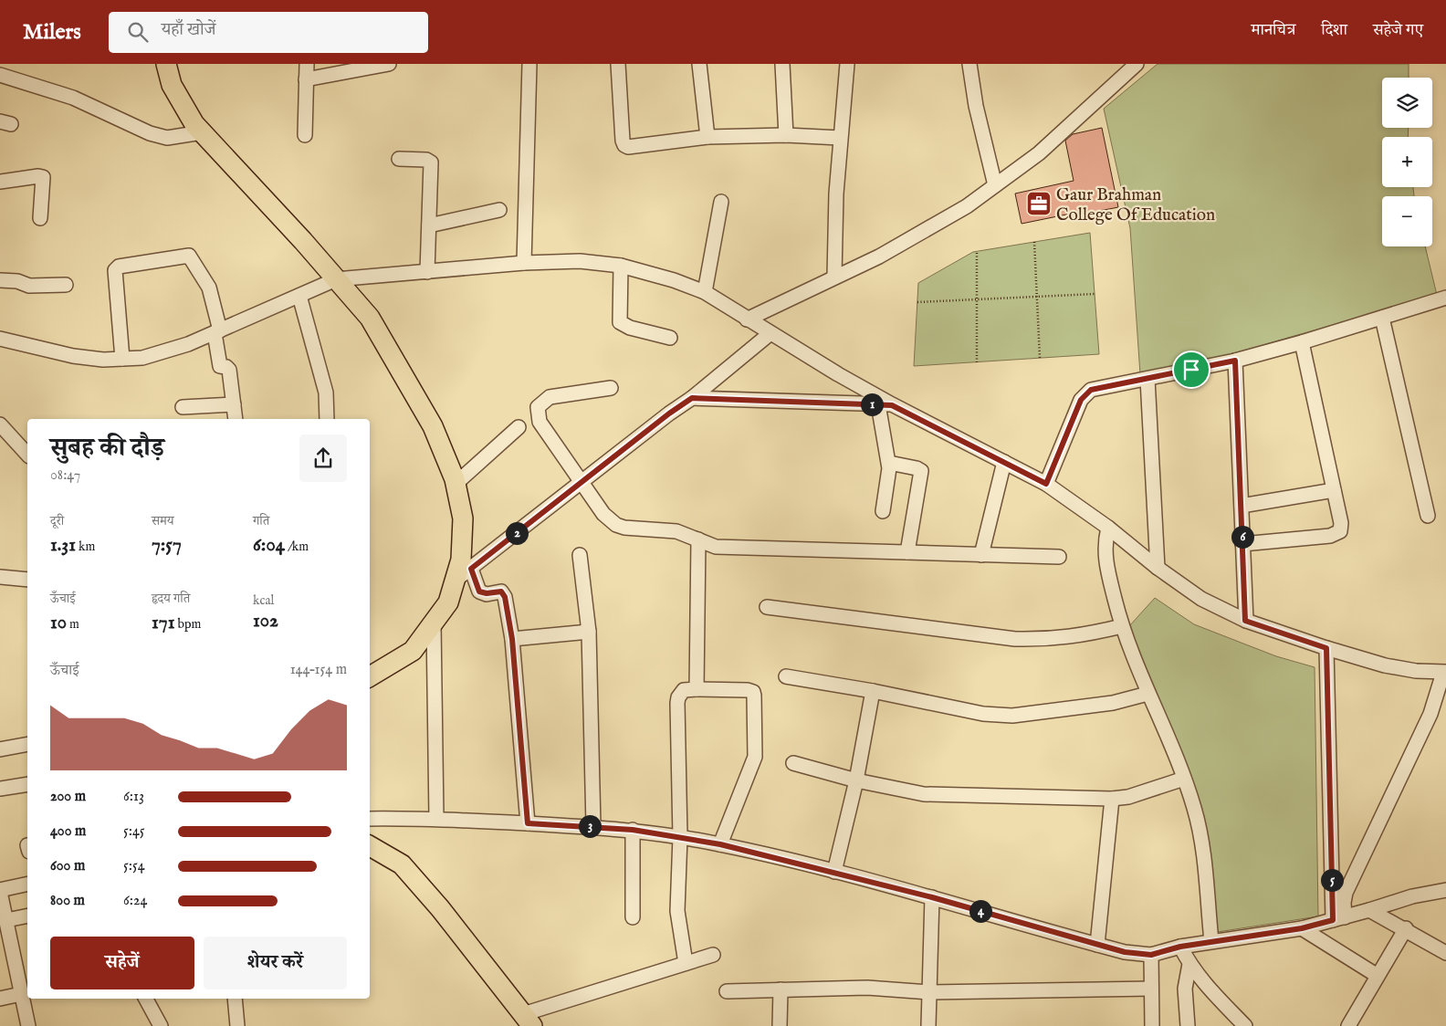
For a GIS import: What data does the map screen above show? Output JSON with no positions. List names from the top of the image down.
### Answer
{
  "places": {
    "office": ["Gaur Brahman College Of Education"]
  },
  "page": {
    "header": "Milers",
    "search": "यहाँ खोजें",
    "nav": ["मानचित्र", "दिशा", "सहेजे गए"],
    "map_buttons": ["+", "−"],
    "pins": [
      "1",
      "2",
      "6",
      "3",
      "5",
      "4"
    ],
    "heading": ["सुबह की दौड़", "08:47"],
    "stats": [
      ["दूरी", "1.31 km"],
      ["समय", "7:57"],
      ["गति", "6:04 /km"],
      ["ऊँचाई", "10 m"],
      ["हृदय गति", "171 bpm"],
      ["kcal", "102"]
    ],
    "chart": ["ऊँचाई", "144–154 m"],
    "list": [
      {
        "name": "200 m",
        "note": "6:13"
      },
      {
        "name": "400 m",
        "note": "5:45"
      },
      {
        "name": "600 m",
        "note": "5:54"
      },
      {
        "name": "800 m",
        "note": "6:24"
      }
    ],
    "buttons": ["सहेजें", "शेयर करें"]
  }
}
